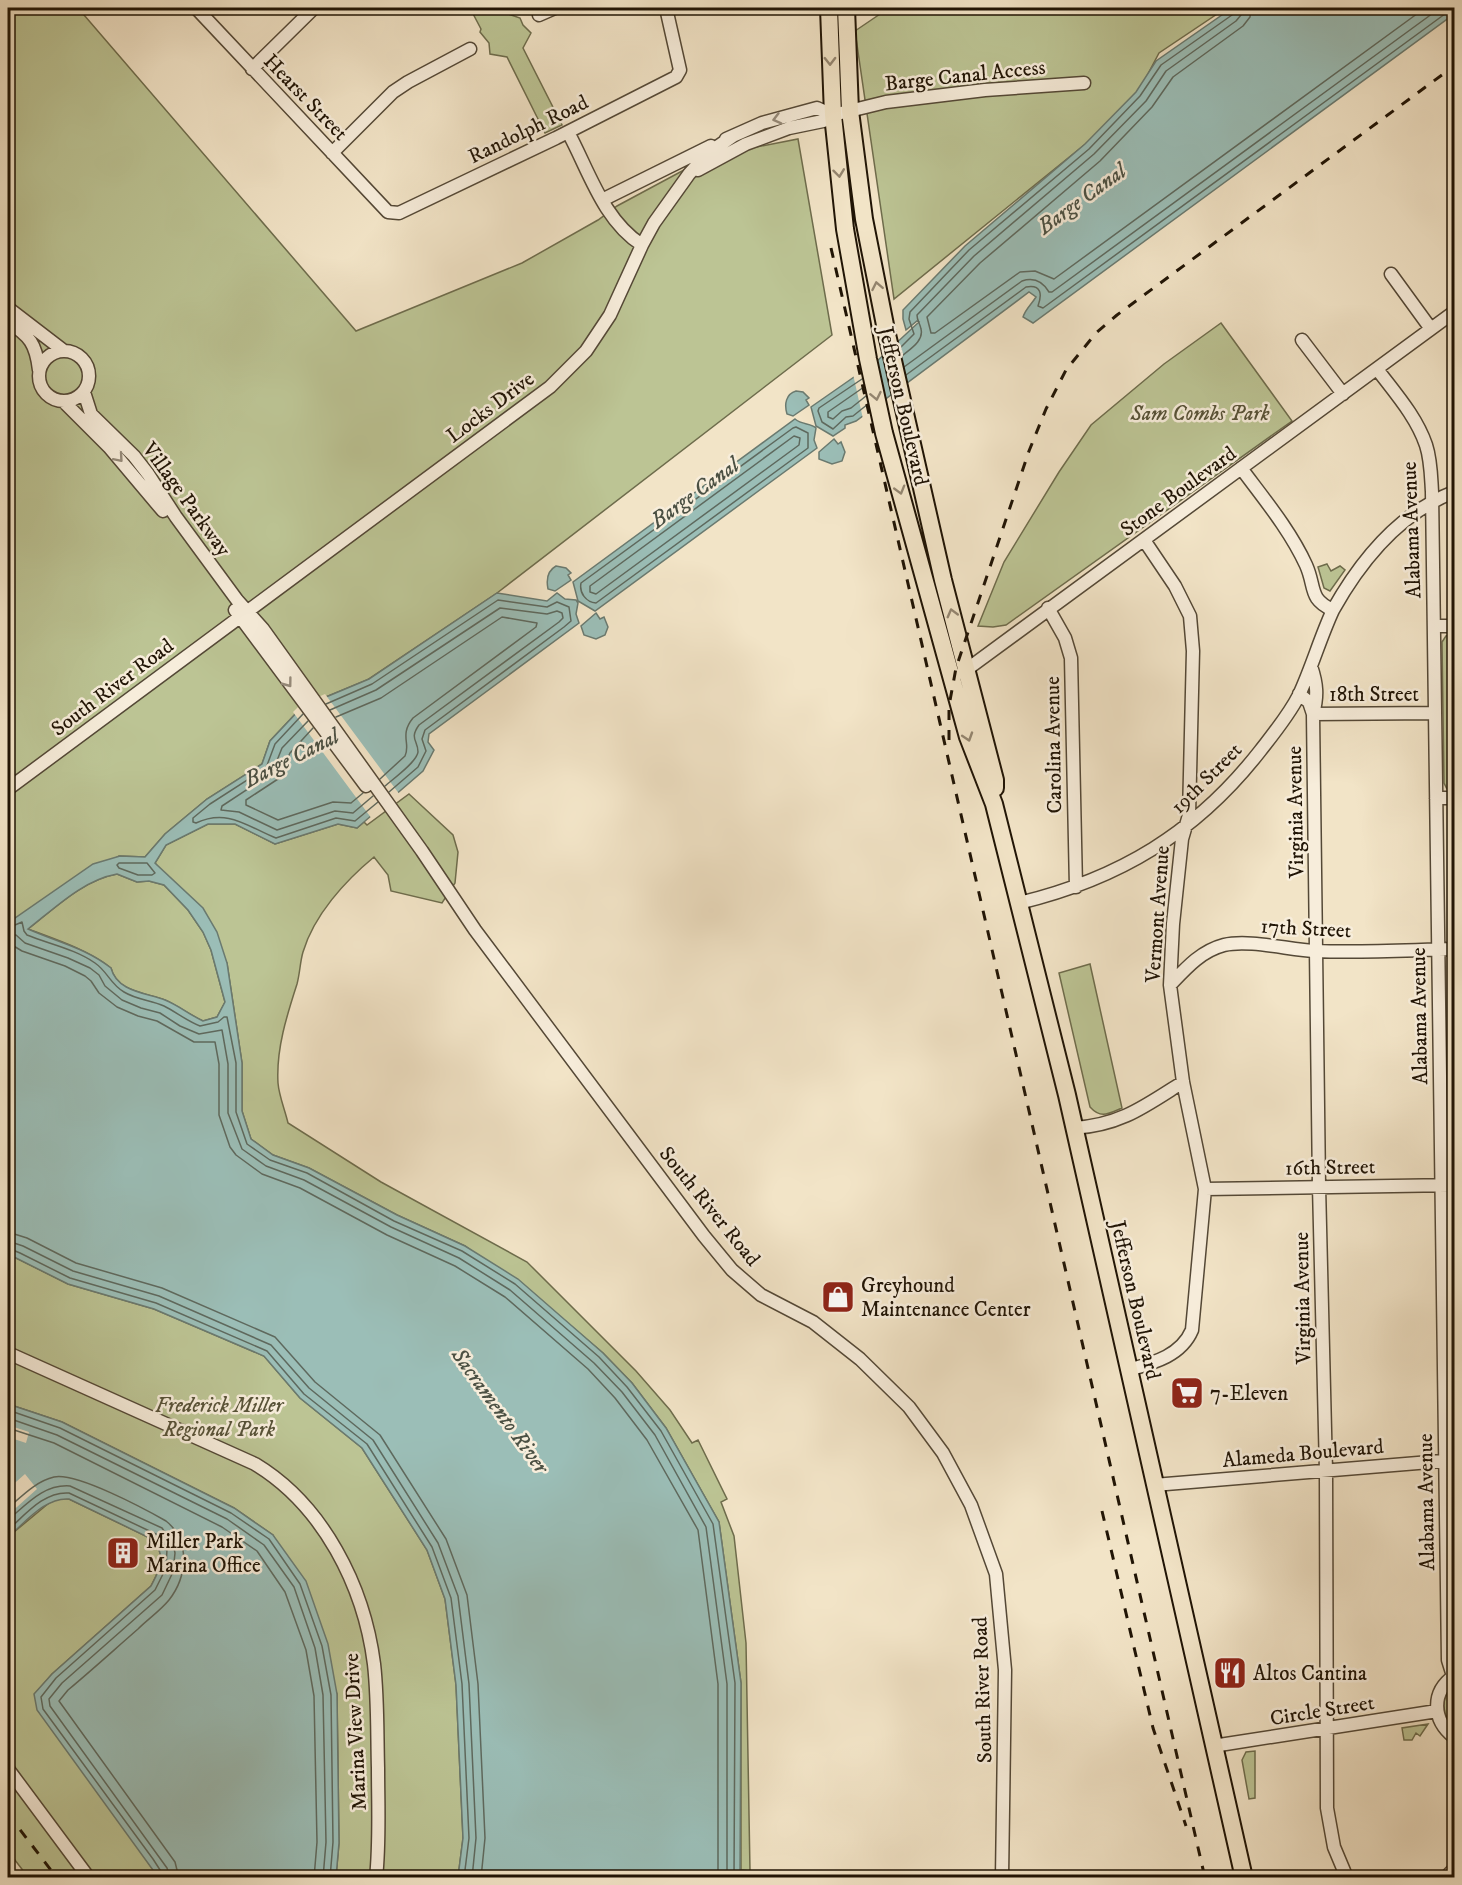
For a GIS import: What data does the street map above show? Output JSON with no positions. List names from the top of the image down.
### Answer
{
  "streets": {
    "main road": ["Jefferson Boulevard"],
    "street": [
      "Barge Canal Access",
      "Hearst Street",
      "Randolph Road",
      "Locks Drive",
      "Stone Boulevard",
      "Village Parkway",
      "Alabama Avenue",
      "South River Road",
      "18th Street",
      "Carolina Avenue",
      "19th Street",
      "Virginia Avenue",
      "Vermont Avenue",
      "17th Street",
      "16th Street",
      "Alameda Boulevard",
      "Circle Street",
      "Marina View Drive"
    ]
  },
  "crossings": [
    ["Barge Canal Access", "Jefferson Boulevard"],
    ["Barge Canal Access", "Locks Drive"],
    ["Hearst Street", "Randolph Road"],
    ["Jefferson Boulevard", "Locks Drive"],
    ["Jefferson Boulevard", "Stone Boulevard"],
    ["Jefferson Boulevard", "19th Street"],
    ["Jefferson Boulevard", "Vermont Avenue"],
    ["Jefferson Boulevard", "Alameda Boulevard"],
    ["Jefferson Boulevard", "Circle Street"],
    ["Locks Drive", "Village Parkway"],
    ["Locks Drive", "South River Road"],
    ["Stone Boulevard", "Alabama Avenue"],
    ["Stone Boulevard", "Carolina Avenue"],
    ["Stone Boulevard", "Vermont Avenue"],
    ["Village Parkway", "South River Road"],
    ["Alabama Avenue", "18th Street"],
    ["Alabama Avenue", "17th Street"],
    ["Alabama Avenue", "16th Street"],
    ["Alabama Avenue", "Alameda Boulevard"],
    ["18th Street", "Virginia Avenue"],
    ["Carolina Avenue", "19th Street"],
    ["19th Street", "Vermont Avenue"],
    ["Virginia Avenue", "17th Street"],
    ["Virginia Avenue", "16th Street"],
    ["Virginia Avenue", "Alameda Boulevard"],
    ["Virginia Avenue", "Circle Street"],
    ["Vermont Avenue", "17th Street"],
    ["Vermont Avenue", "16th Street"]
  ],
  "water": ["Barge Canal", "Sacramento River"],
  "parks": ["Sam Combs Park", "Frederick Miller Regional Park"],
  "places": {
    "shop": ["Greyhound Maintenance Center"],
    "supermarket": ["7-Eleven"],
    "building": ["Miller Park Marina Office"],
    "restaurant": ["Altos Cantina"]
  }
}
